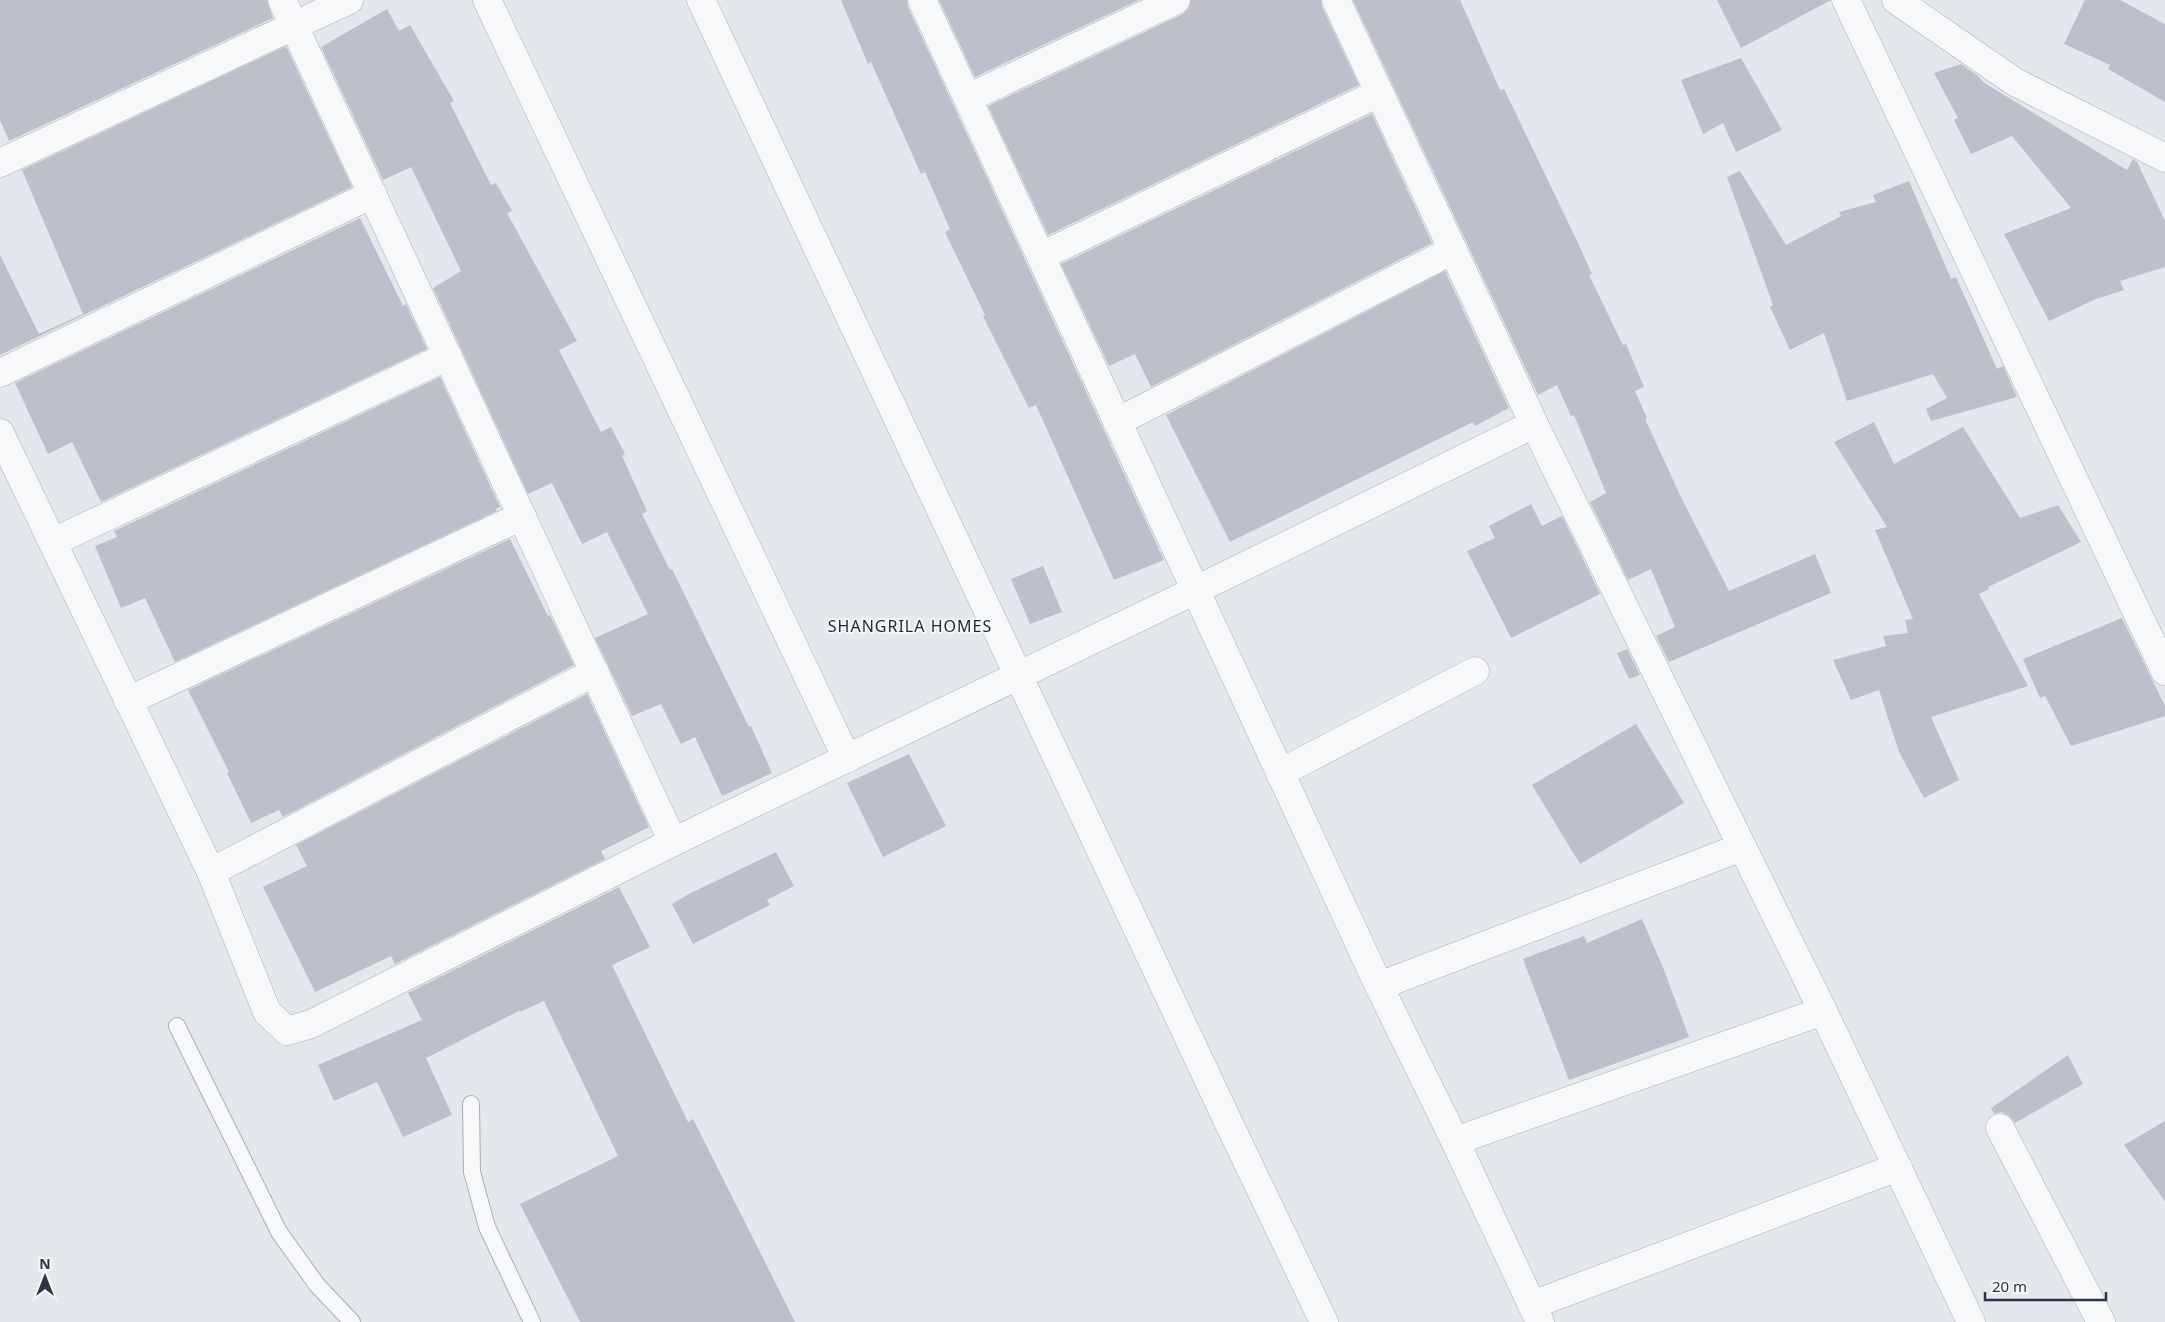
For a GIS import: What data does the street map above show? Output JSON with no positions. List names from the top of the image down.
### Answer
{
  "districts": ["SHANGRILA HOMES"],
  "scale_bar": "20 m",
  "north": "top"
}
